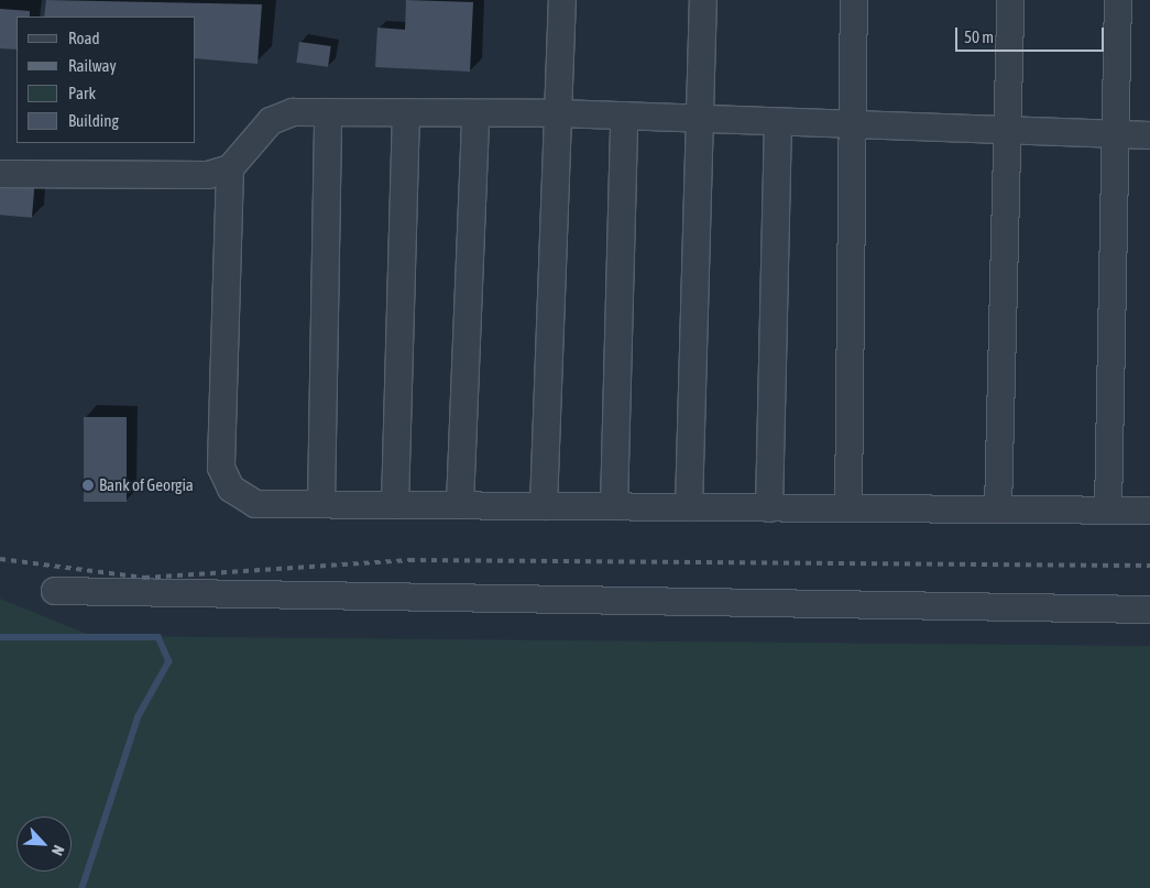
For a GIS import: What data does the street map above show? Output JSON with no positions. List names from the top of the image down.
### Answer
{
  "places": ["Bank of Georgia"],
  "legend": [
    "Road",
    "Railway",
    "Park",
    "Building"
  ],
  "scale_bar": "50 m",
  "north": "bottom right"
}
